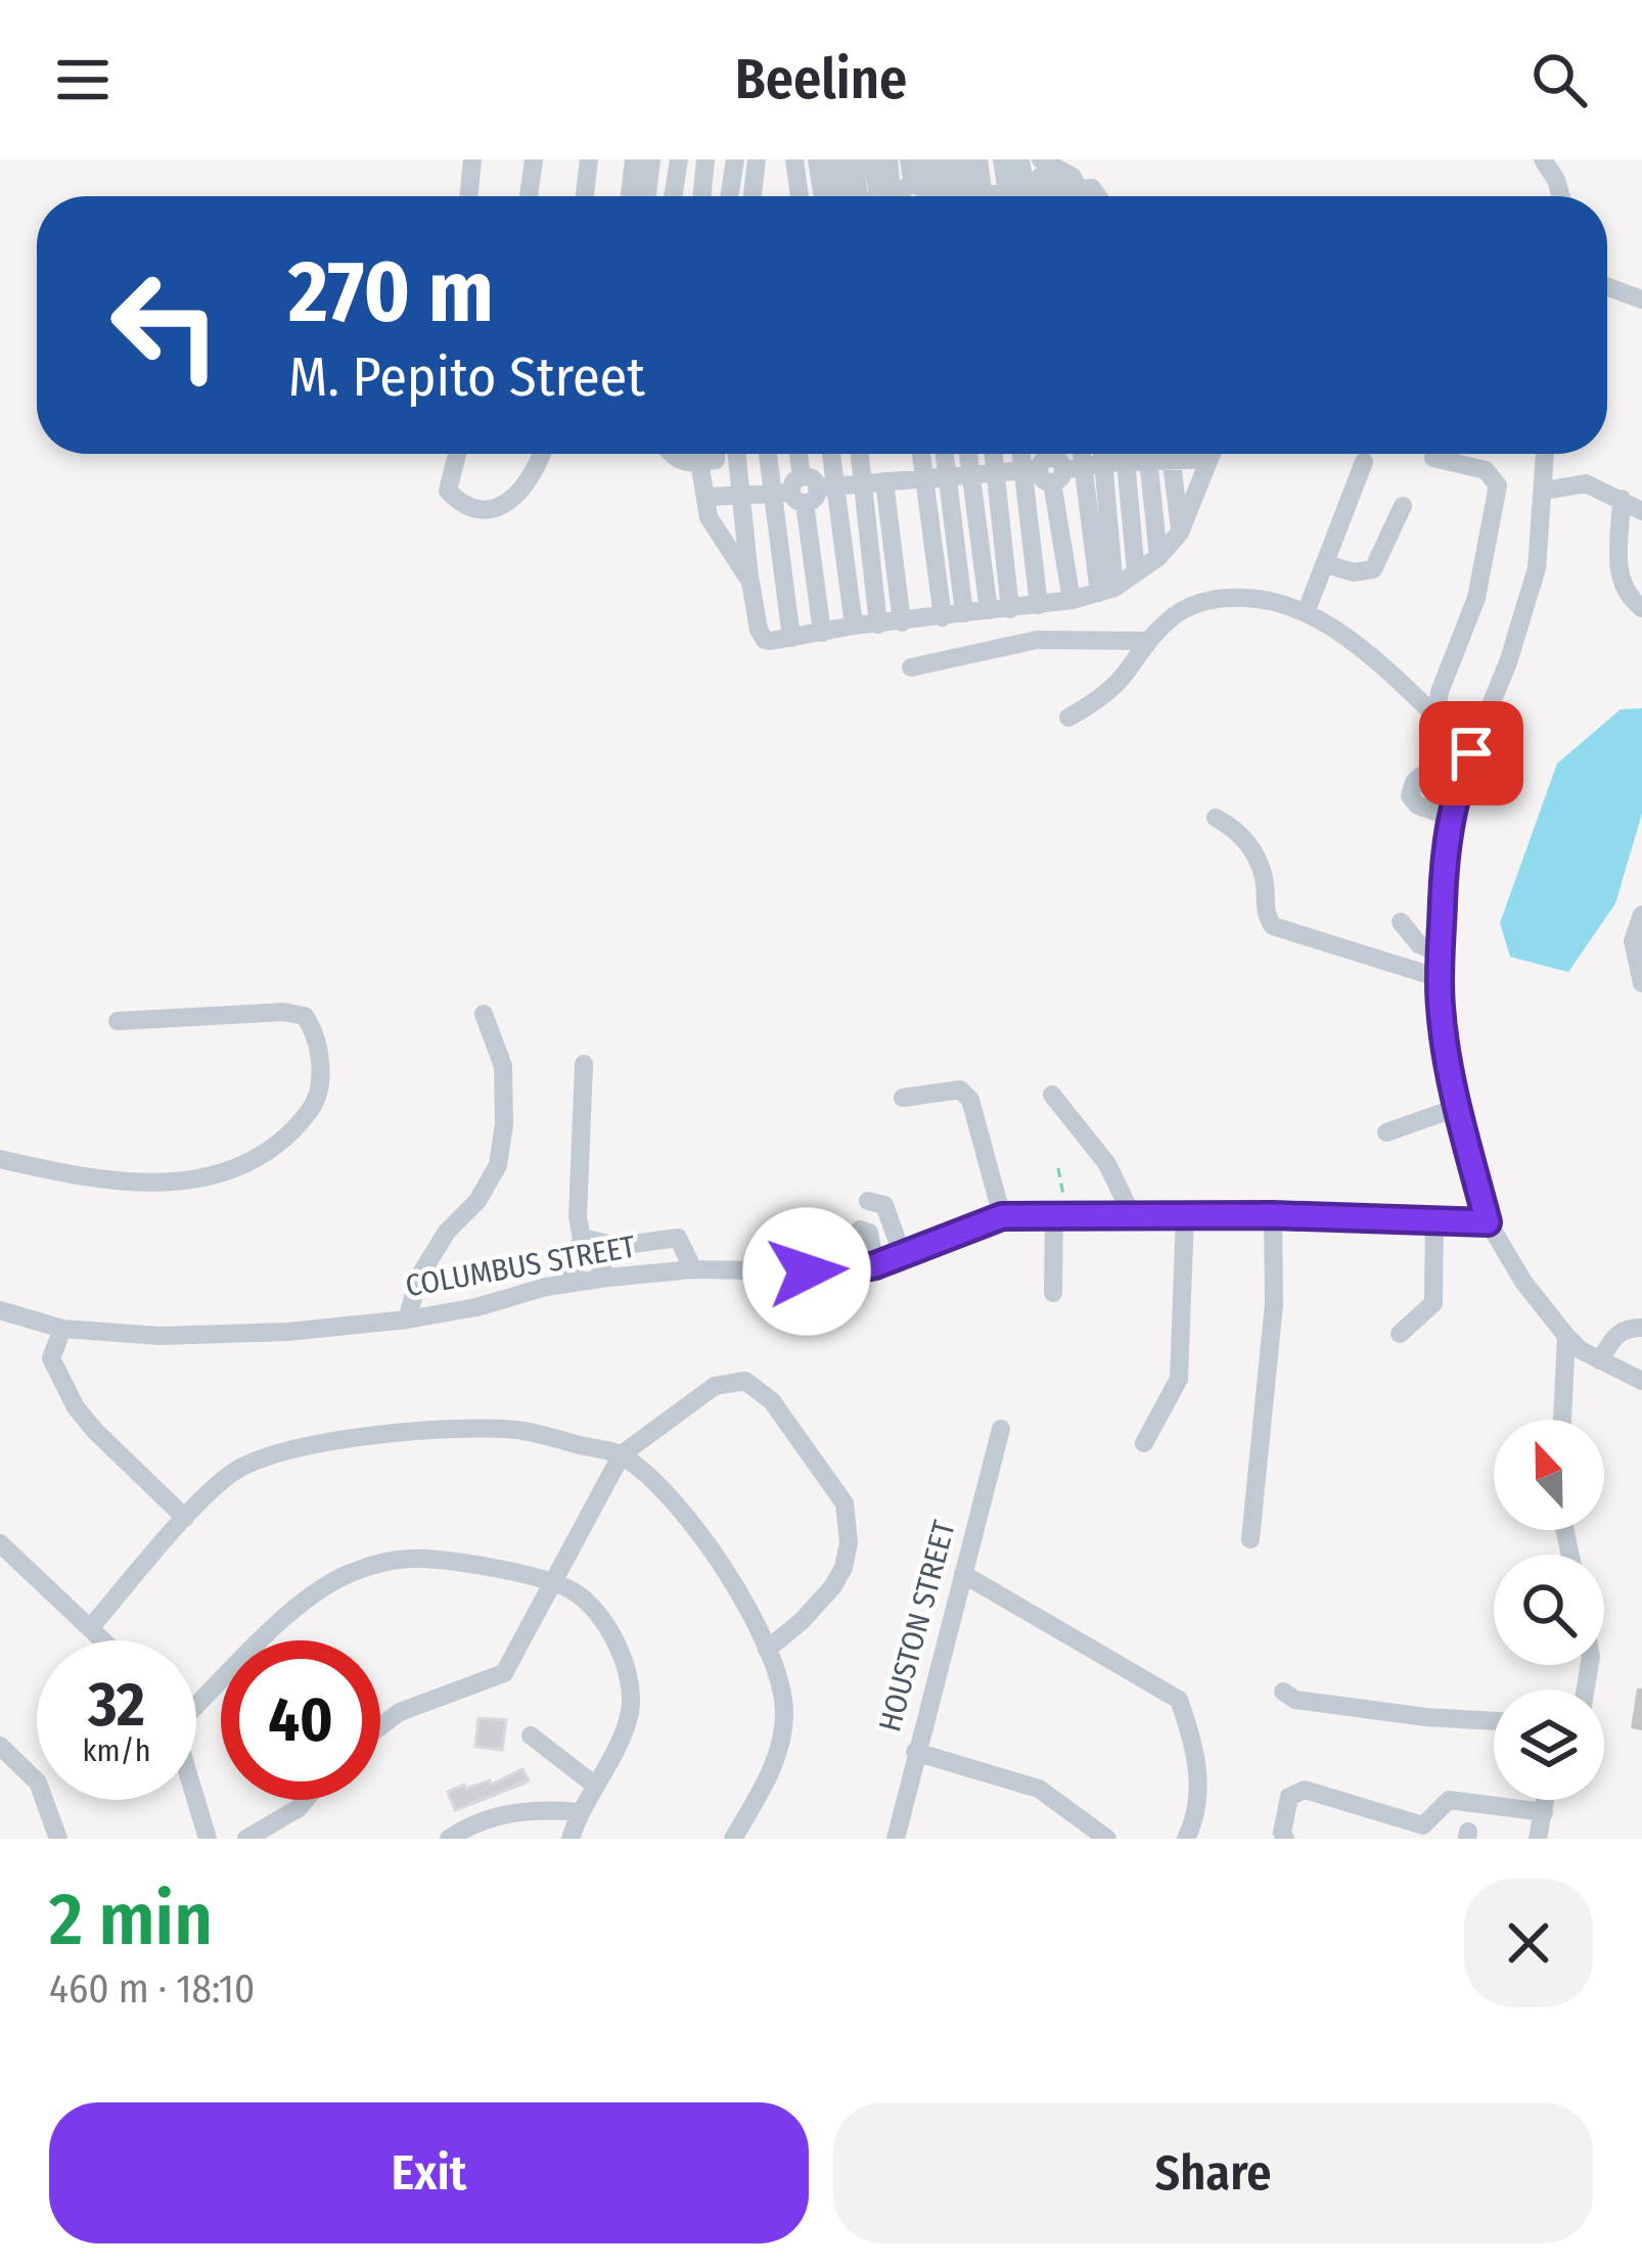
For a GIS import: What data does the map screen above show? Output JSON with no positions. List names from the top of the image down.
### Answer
{
  "streets": {
    "street": ["COLUMBUS STREET", "HOUSTON STREET"]
  },
  "north": "top",
  "page": {
    "header": "Beeline",
    "turn": ["270 m", "M. Pepito Street"],
    "speed": "32 km/h",
    "limit": "40",
    "heading": ["2 min", "460 m · 18:10"],
    "buttons": ["Exit", "Share"]
  }
}
